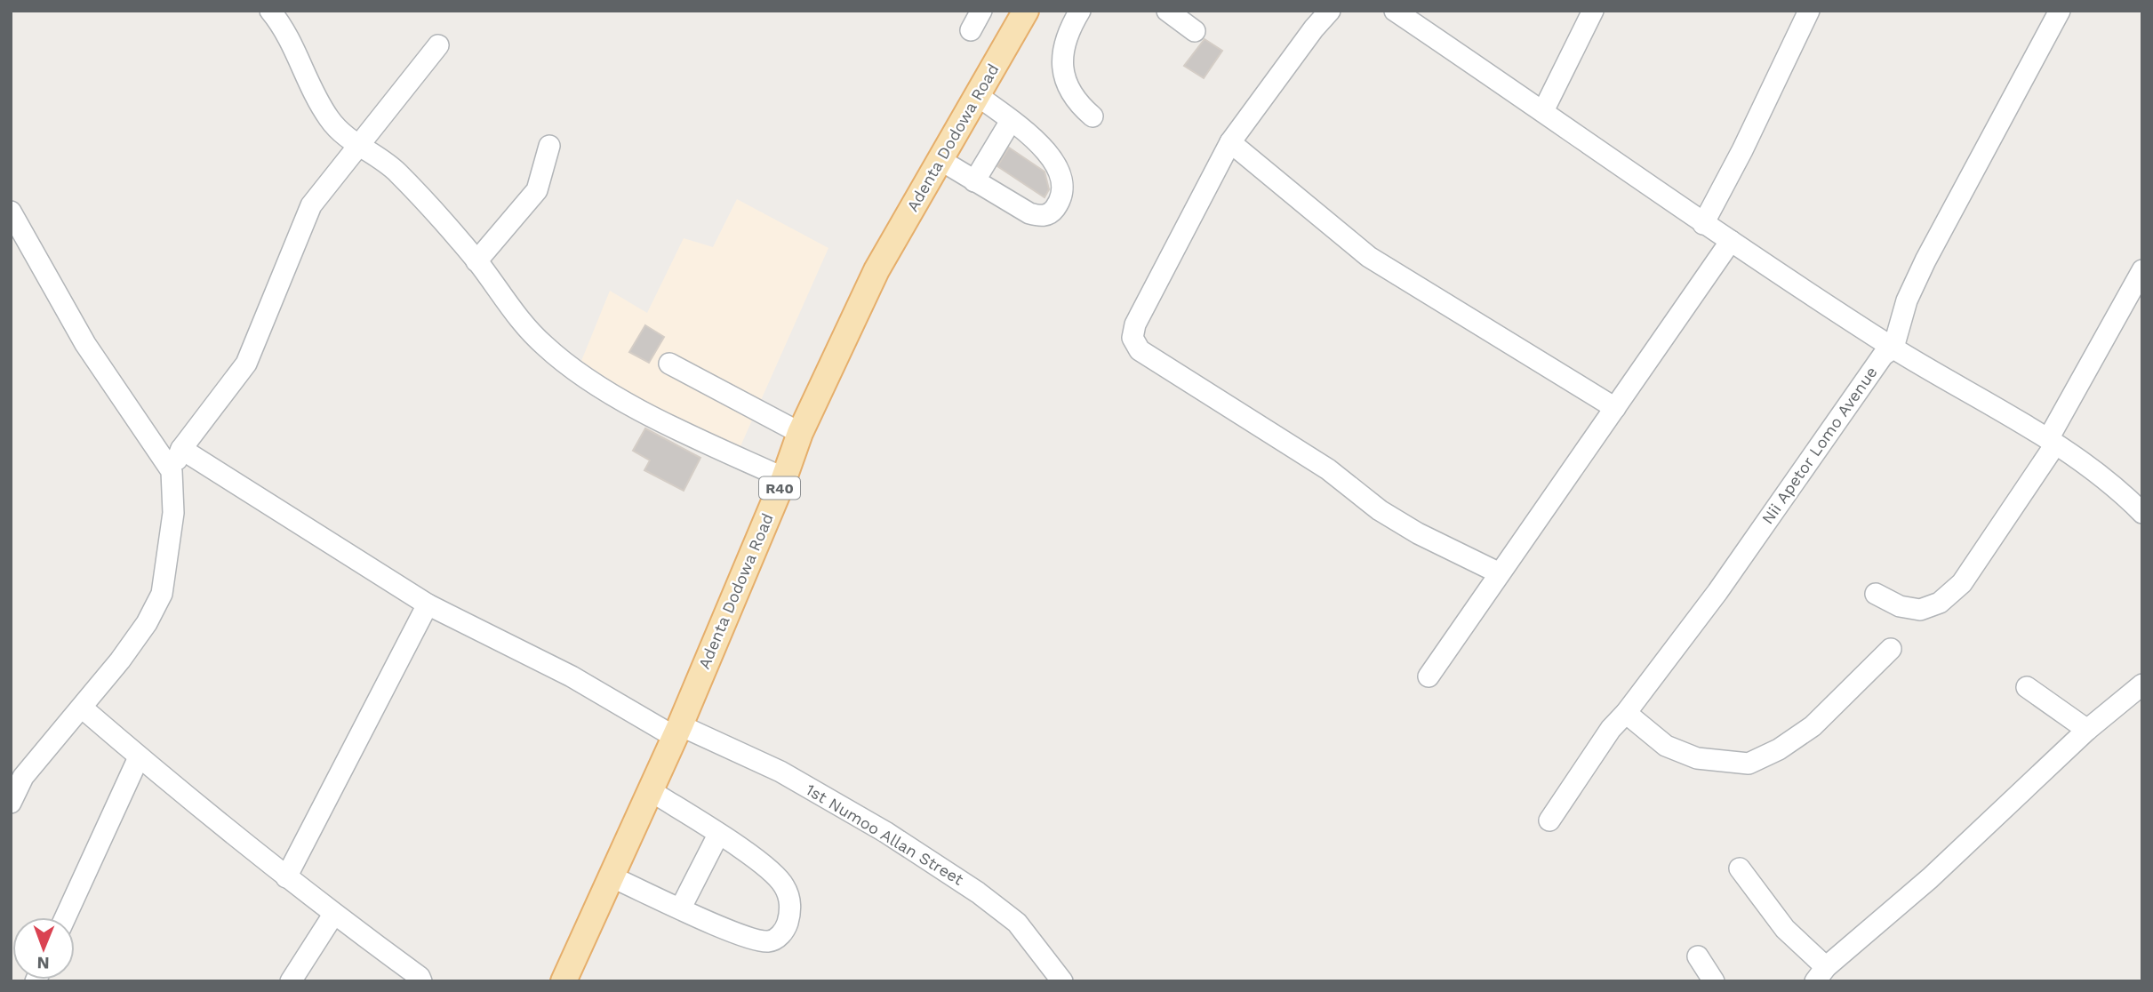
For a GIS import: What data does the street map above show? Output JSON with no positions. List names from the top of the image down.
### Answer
{
  "streets": {
    "main road": ["Adenta Dodowa Road", "R40"],
    "street": ["Nii Apetor Lomo Avenue", "1st Numoo Allan Street"]
  },
  "crossings": [
    ["Adenta Dodowa Road", "1st Numoo Allan Street"]
  ],
  "north": "bottom"
}
